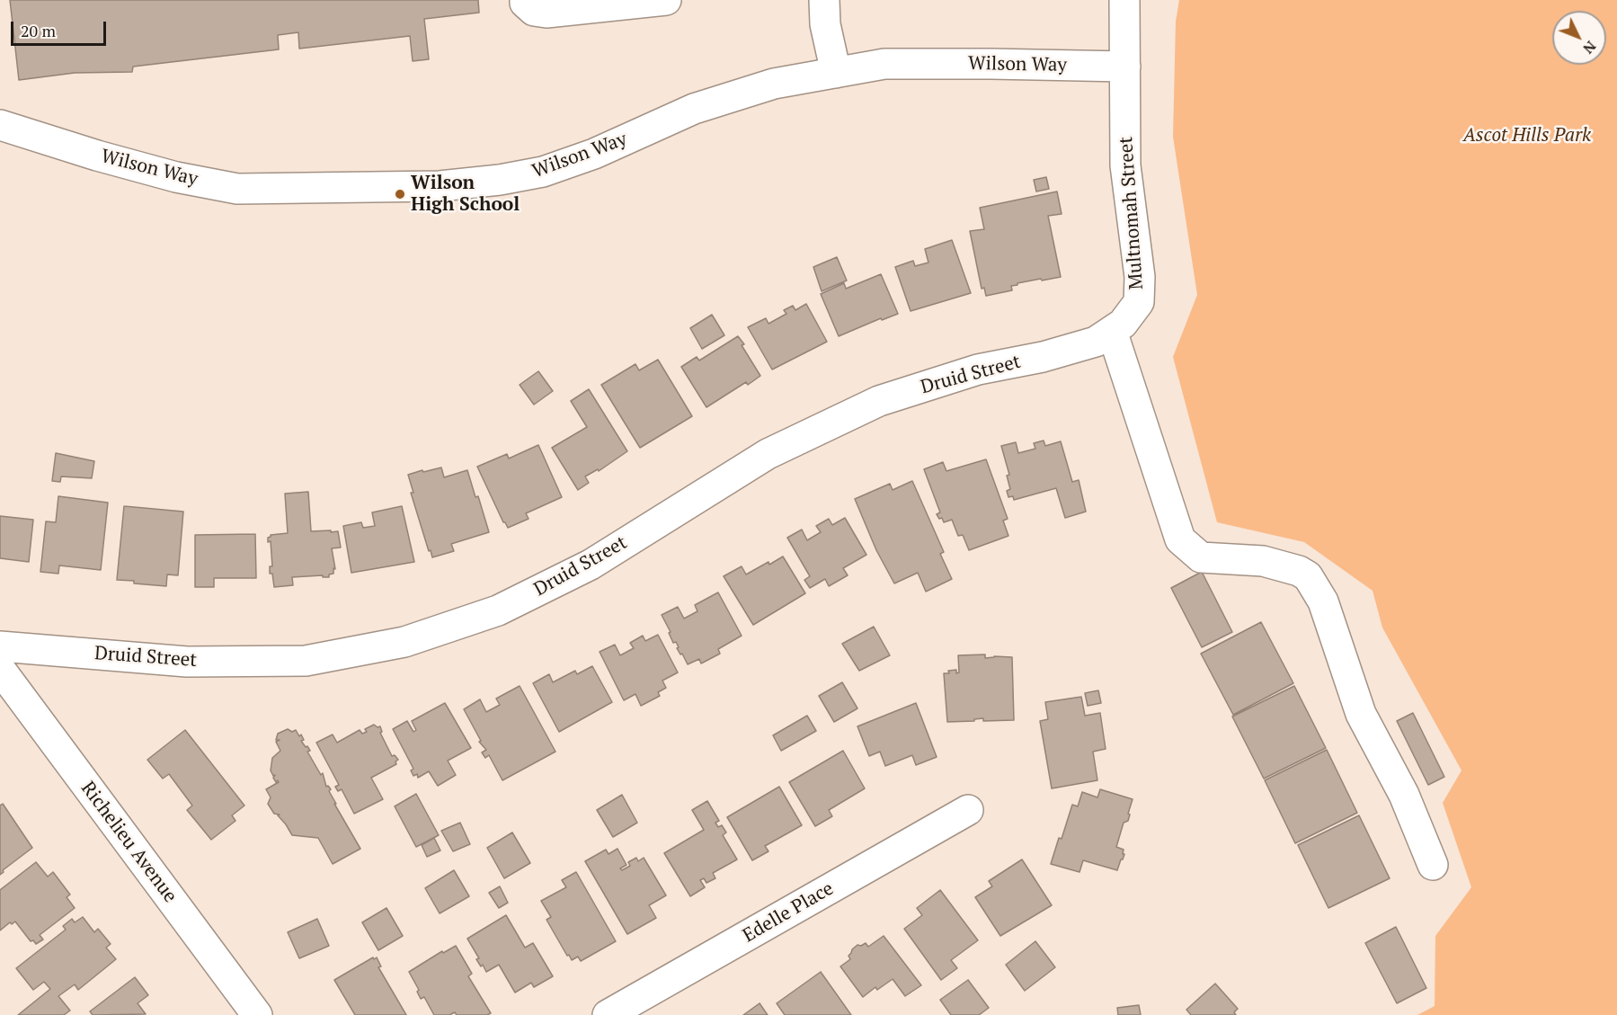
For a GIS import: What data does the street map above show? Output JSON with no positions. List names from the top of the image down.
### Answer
{
  "streets": {
    "street": [
      "Wilson Way",
      "Multnomah Street",
      "Druid Street",
      "Richelieu Avenue",
      "Edelle Place"
    ]
  },
  "crossings": [
    ["Wilson Way", "Multnomah Street"],
    ["Multnomah Street", "Druid Street"]
  ],
  "parks": ["Ascot Hills Park"],
  "places": ["Wilson High School"],
  "scale_bar": "20 m",
  "north": "bottom right"
}
